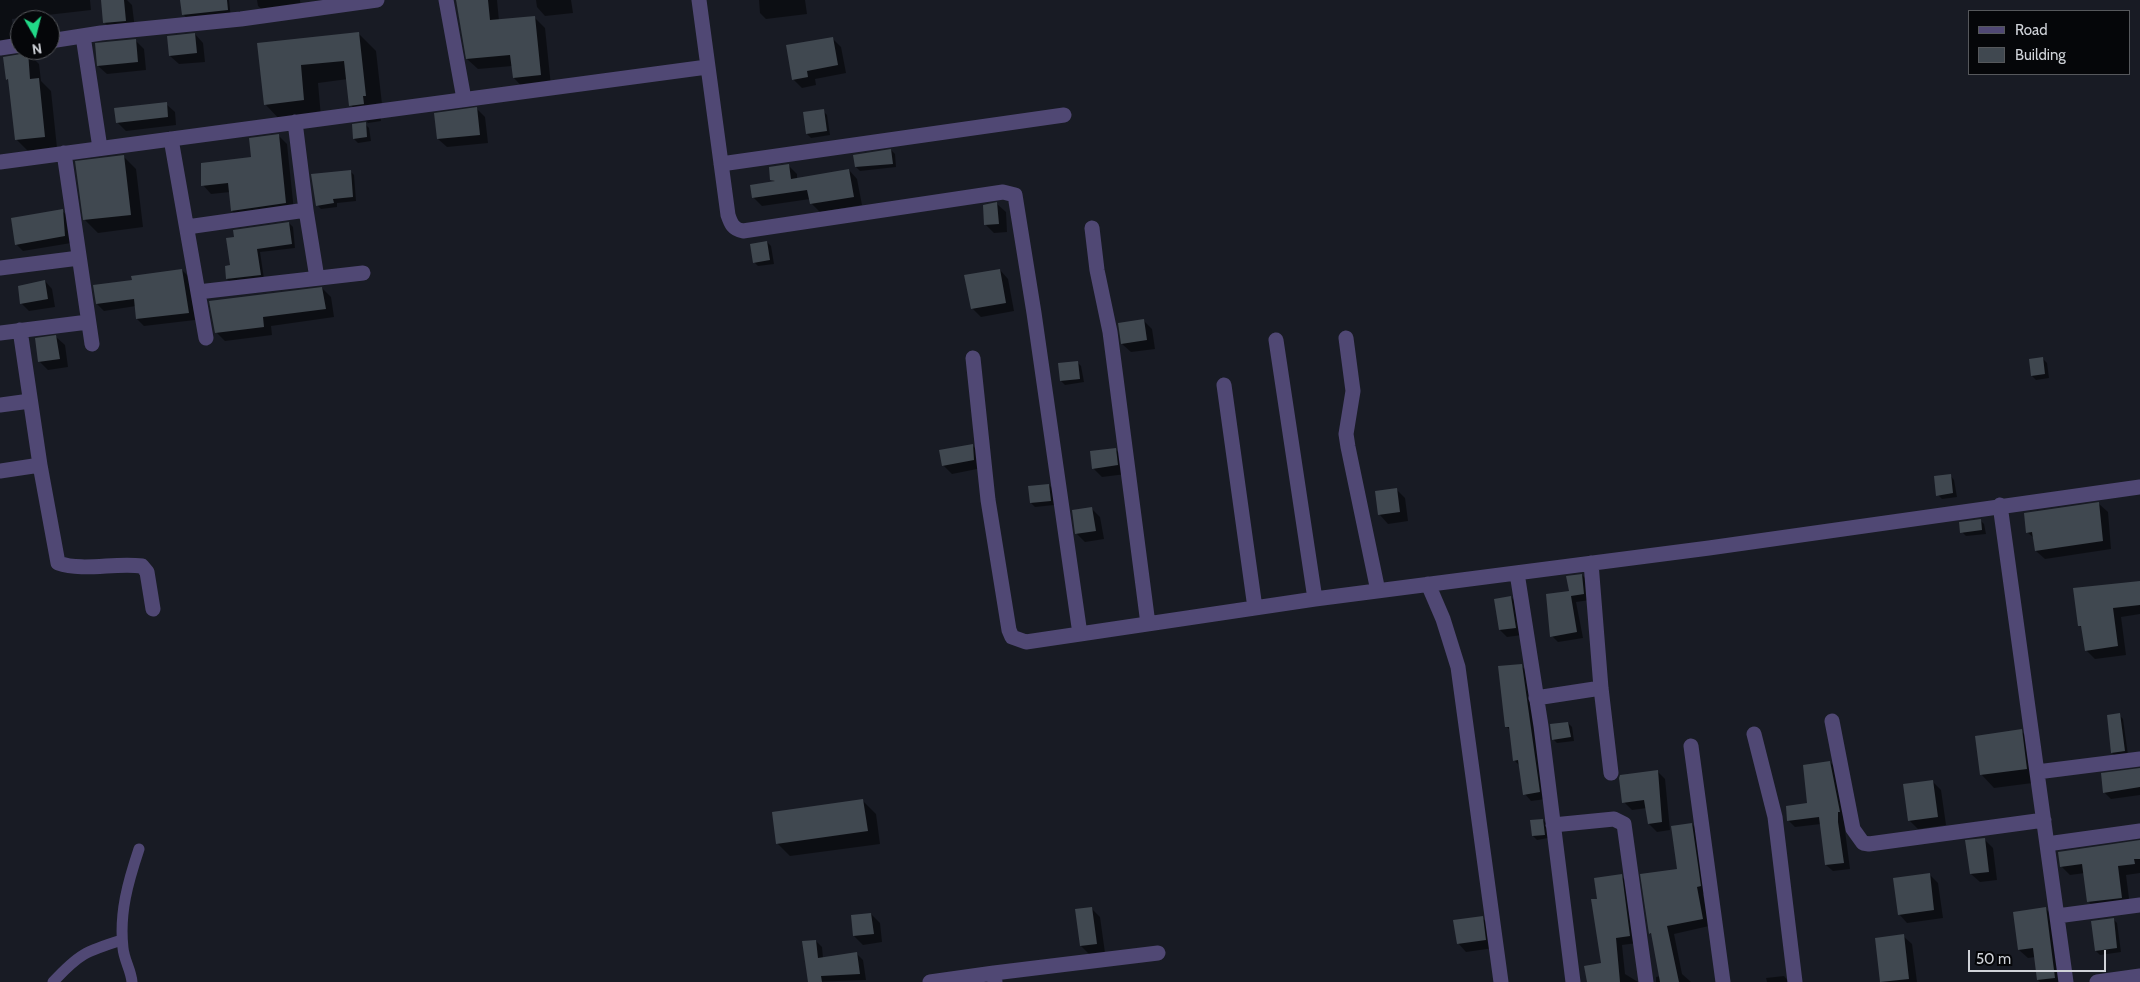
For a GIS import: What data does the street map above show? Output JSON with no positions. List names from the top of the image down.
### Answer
{
  "legend": ["Road", "Building"],
  "scale_bar": "50 m",
  "north": "bottom"
}
